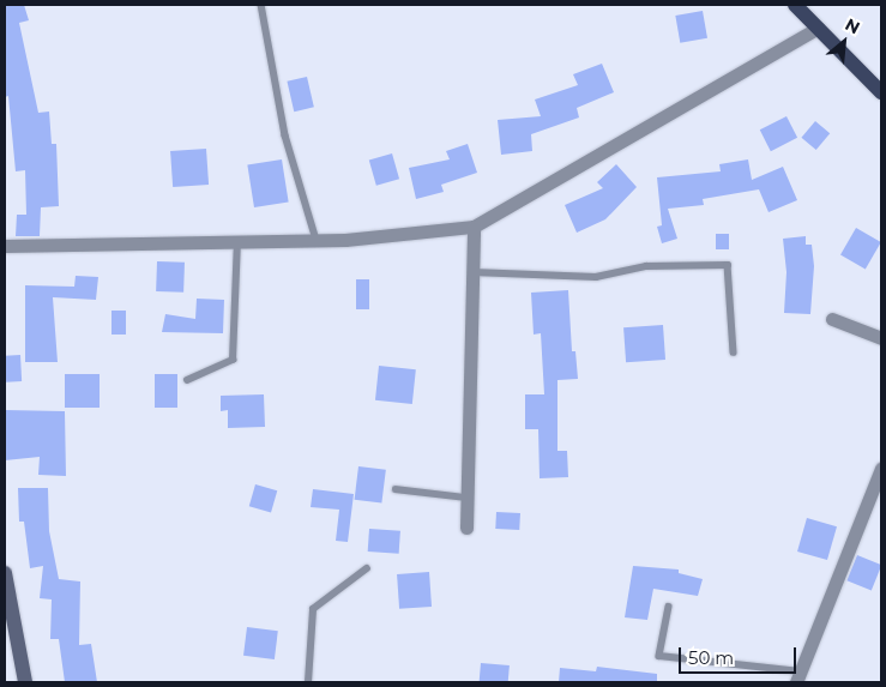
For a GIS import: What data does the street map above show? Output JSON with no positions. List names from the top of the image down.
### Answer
{
  "scale_bar": "50 m",
  "north": "top right"
}
